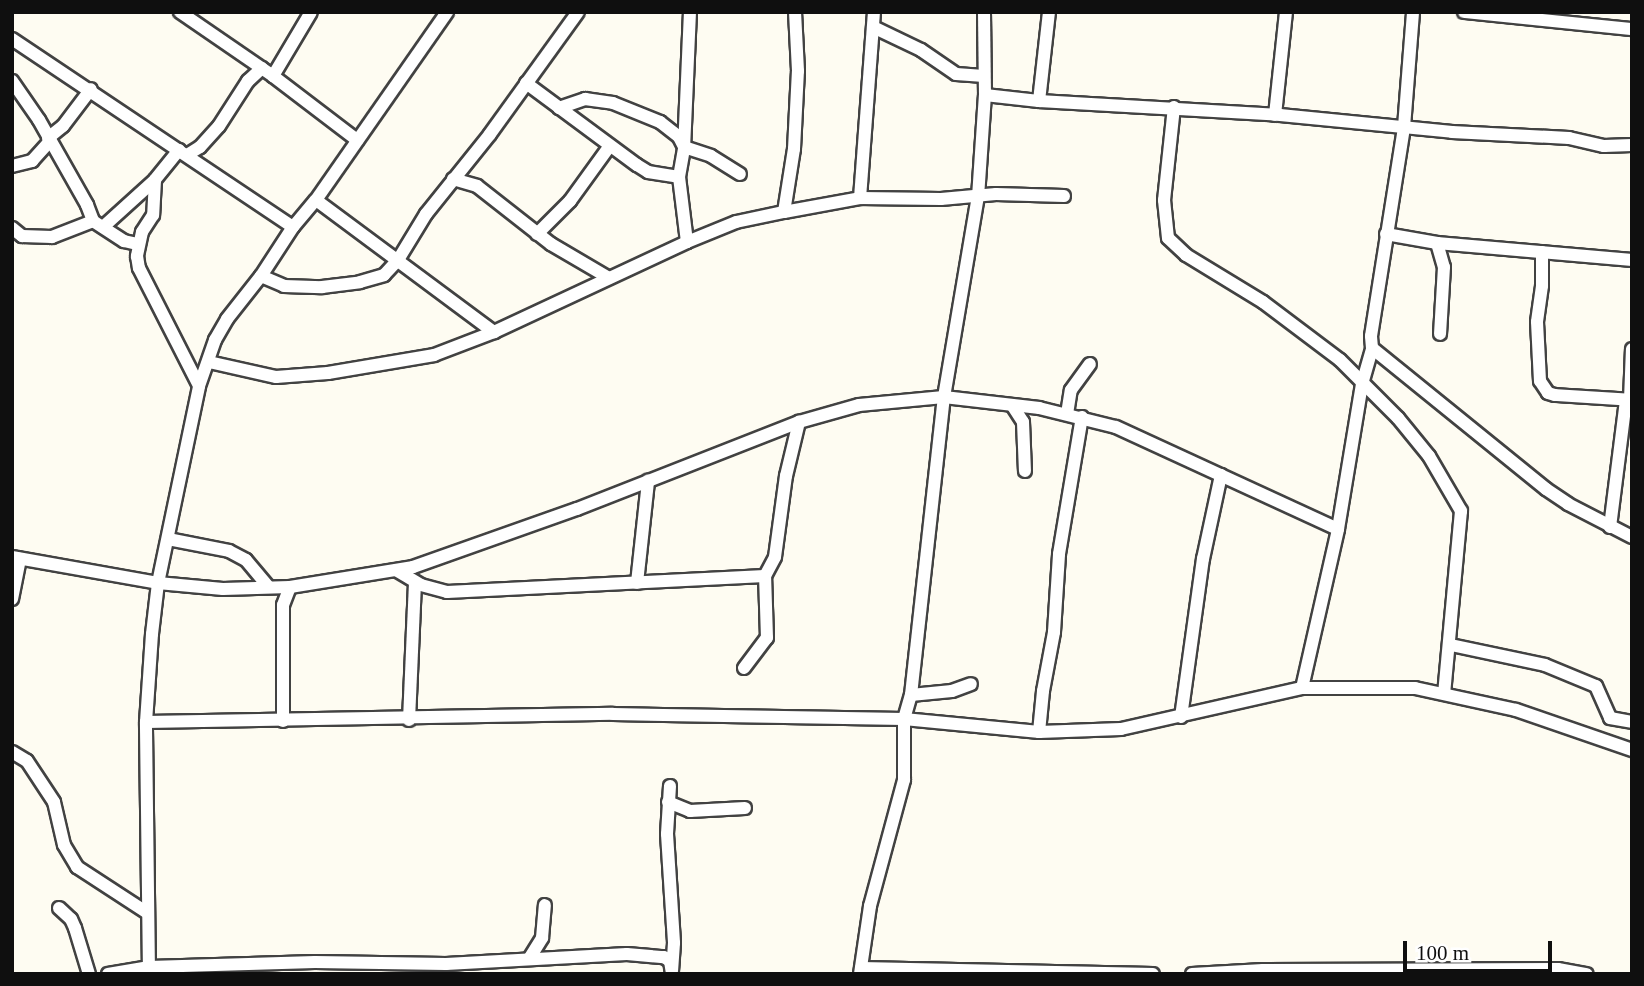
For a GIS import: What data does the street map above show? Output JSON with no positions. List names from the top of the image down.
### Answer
{
  "scale_bar": "100 m"
}
